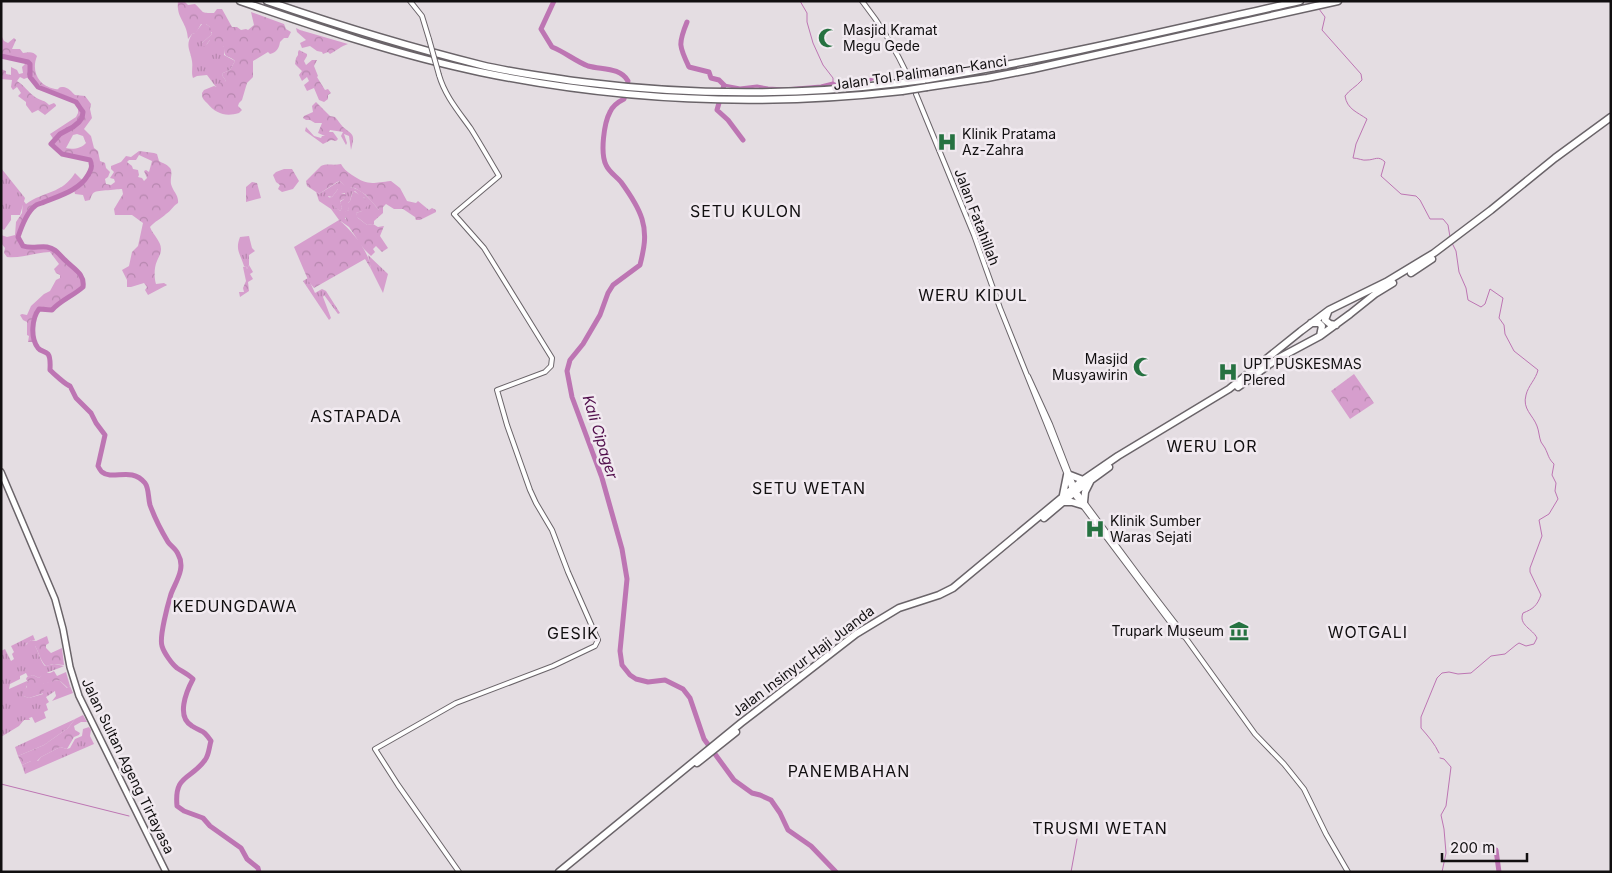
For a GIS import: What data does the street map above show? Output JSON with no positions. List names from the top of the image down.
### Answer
{
  "streets": {
    "highway": ["Jalan Tol Palimanan–Kanci", "Jalan Insinyur Haji Juanda"],
    "main road": ["Jalan Sultan Ageng Tirtayasa"],
    "street": ["Jalan Fatahillah"]
  },
  "crossings": [
    ["Jalan Fatahillah", "Jalan Insinyur Haji Juanda"]
  ],
  "districts": [
    "SETU KULON",
    "WERU KIDUL",
    "ASTAPADA",
    "WERU LOR",
    "SETU WETAN",
    "KEDUNGDAWA",
    "WOTGALI",
    "GESIK",
    "PANEMBAHAN",
    "TRUSMI WETAN"
  ],
  "water": ["Kali Cipager"],
  "places": {
    "mosque": ["Masjid Kramat Megu Gede", "Masjid Musyawirin"],
    "hospital": ["Klinik Pratama Az-Zahra", "UPT PUSKESMAS Plered", "Klinik Sumber Waras Sejati"],
    "museum": ["Trupark Museum"]
  },
  "scale_bar": "200 m"
}
